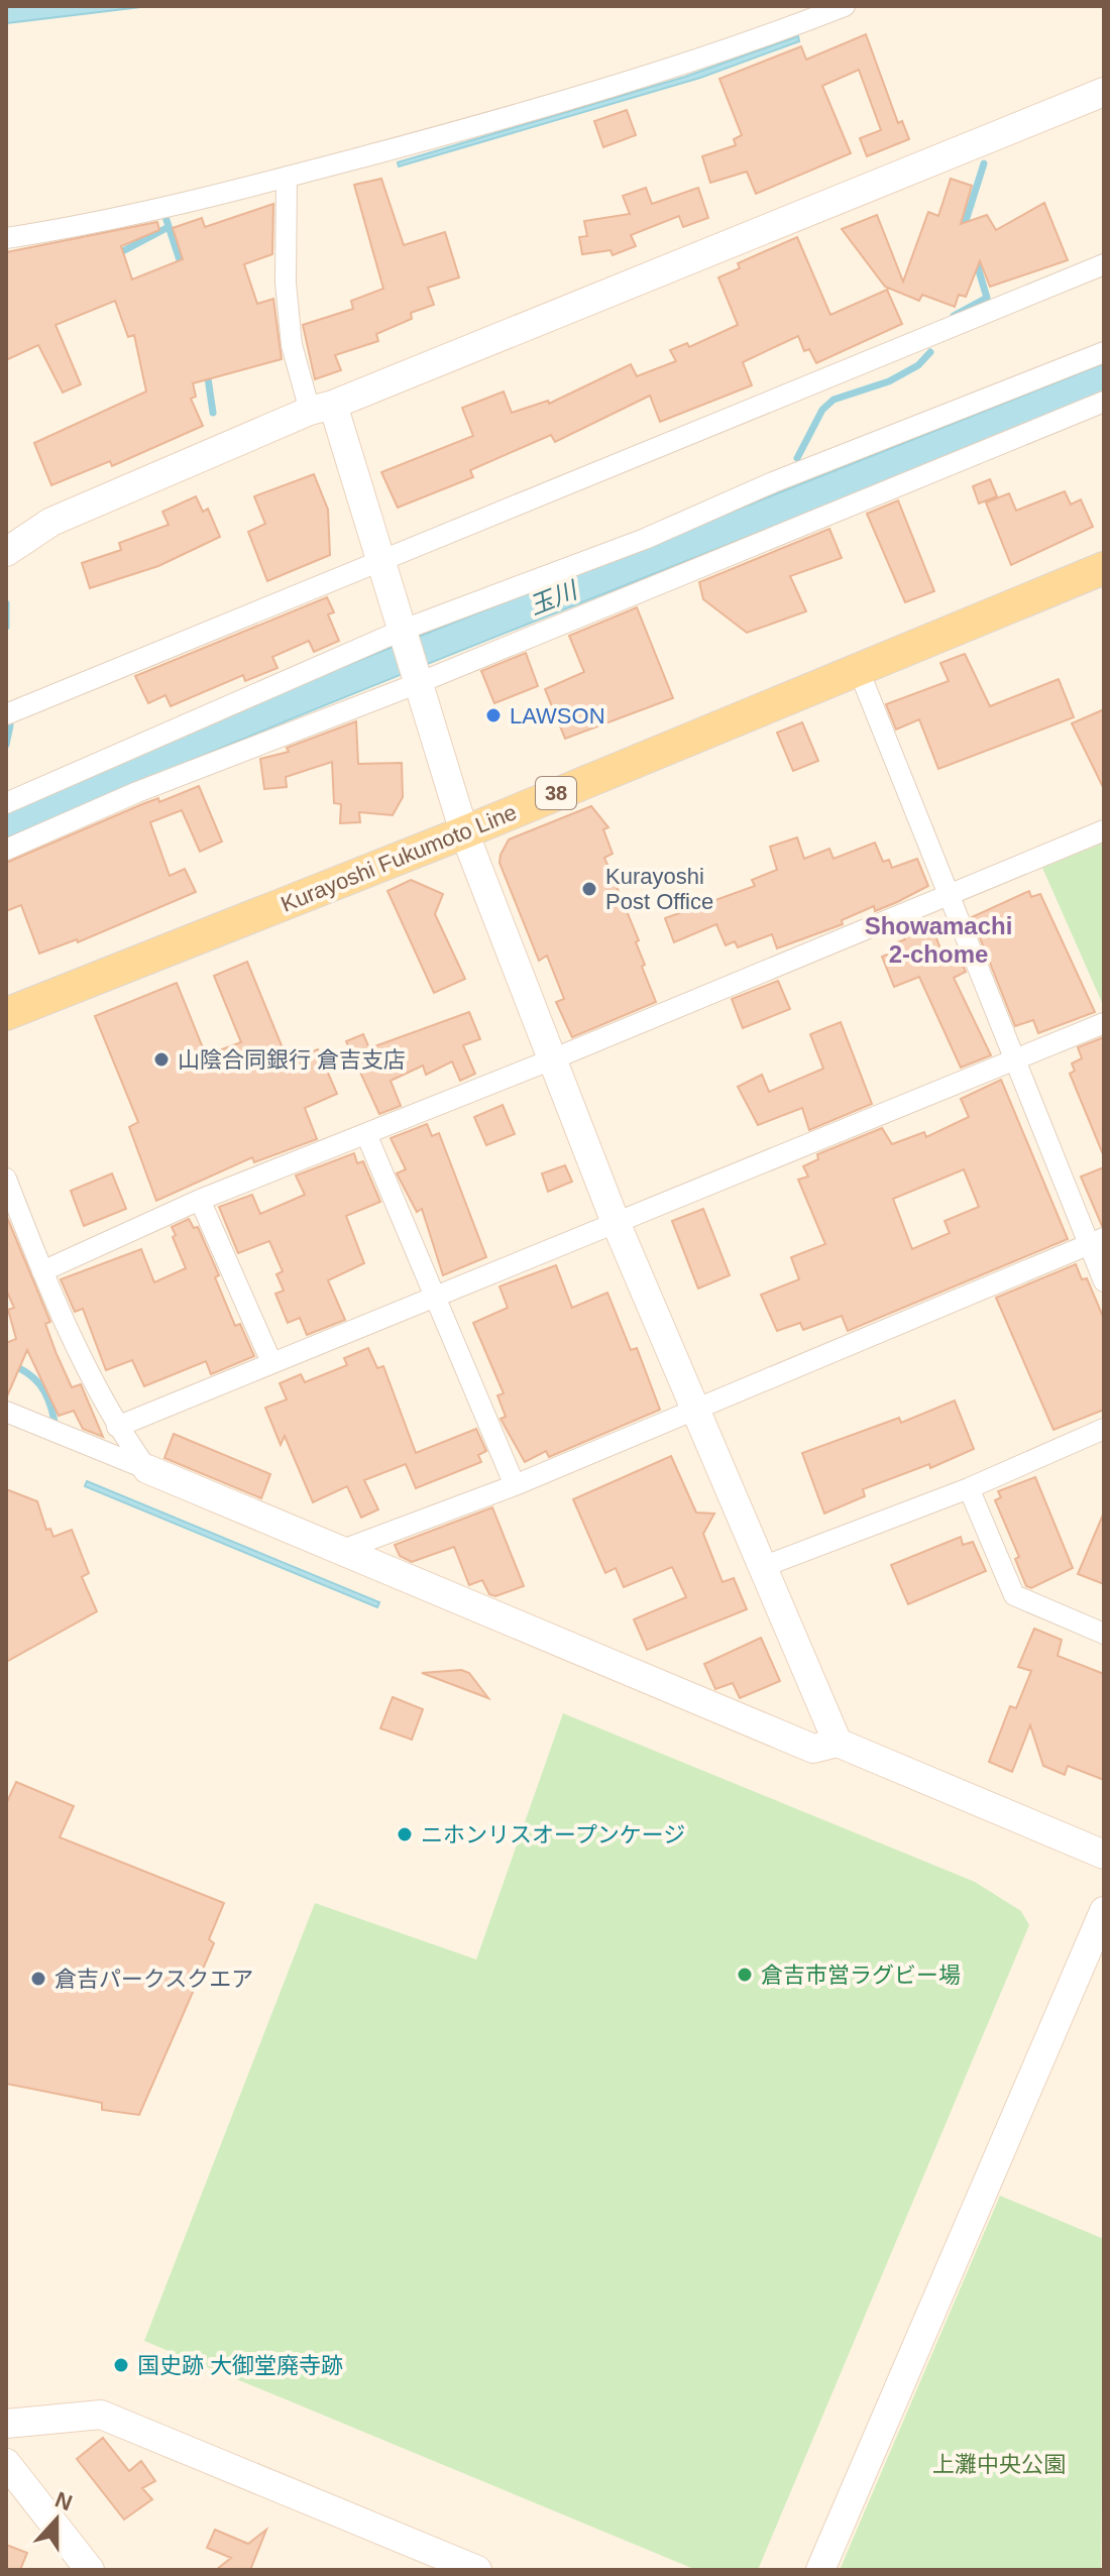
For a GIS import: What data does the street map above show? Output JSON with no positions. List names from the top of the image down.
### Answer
{
  "streets": {
    "main road": ["38", "Kurayoshi Fukumoto Line"]
  },
  "districts": ["Showamachi 2-chome"],
  "water": ["玉川"],
  "parks": ["上灘中央公園"],
  "places": [
    "LAWSON",
    "Kurayoshi Post Office",
    "山陰合同銀行 倉吉支店",
    "ニホンリスオープンケージ",
    "倉吉市営ラグビー場",
    "倉吉パークスクエア",
    "国史跡 大御堂廃寺跡"
  ],
  "north": "top"
}
